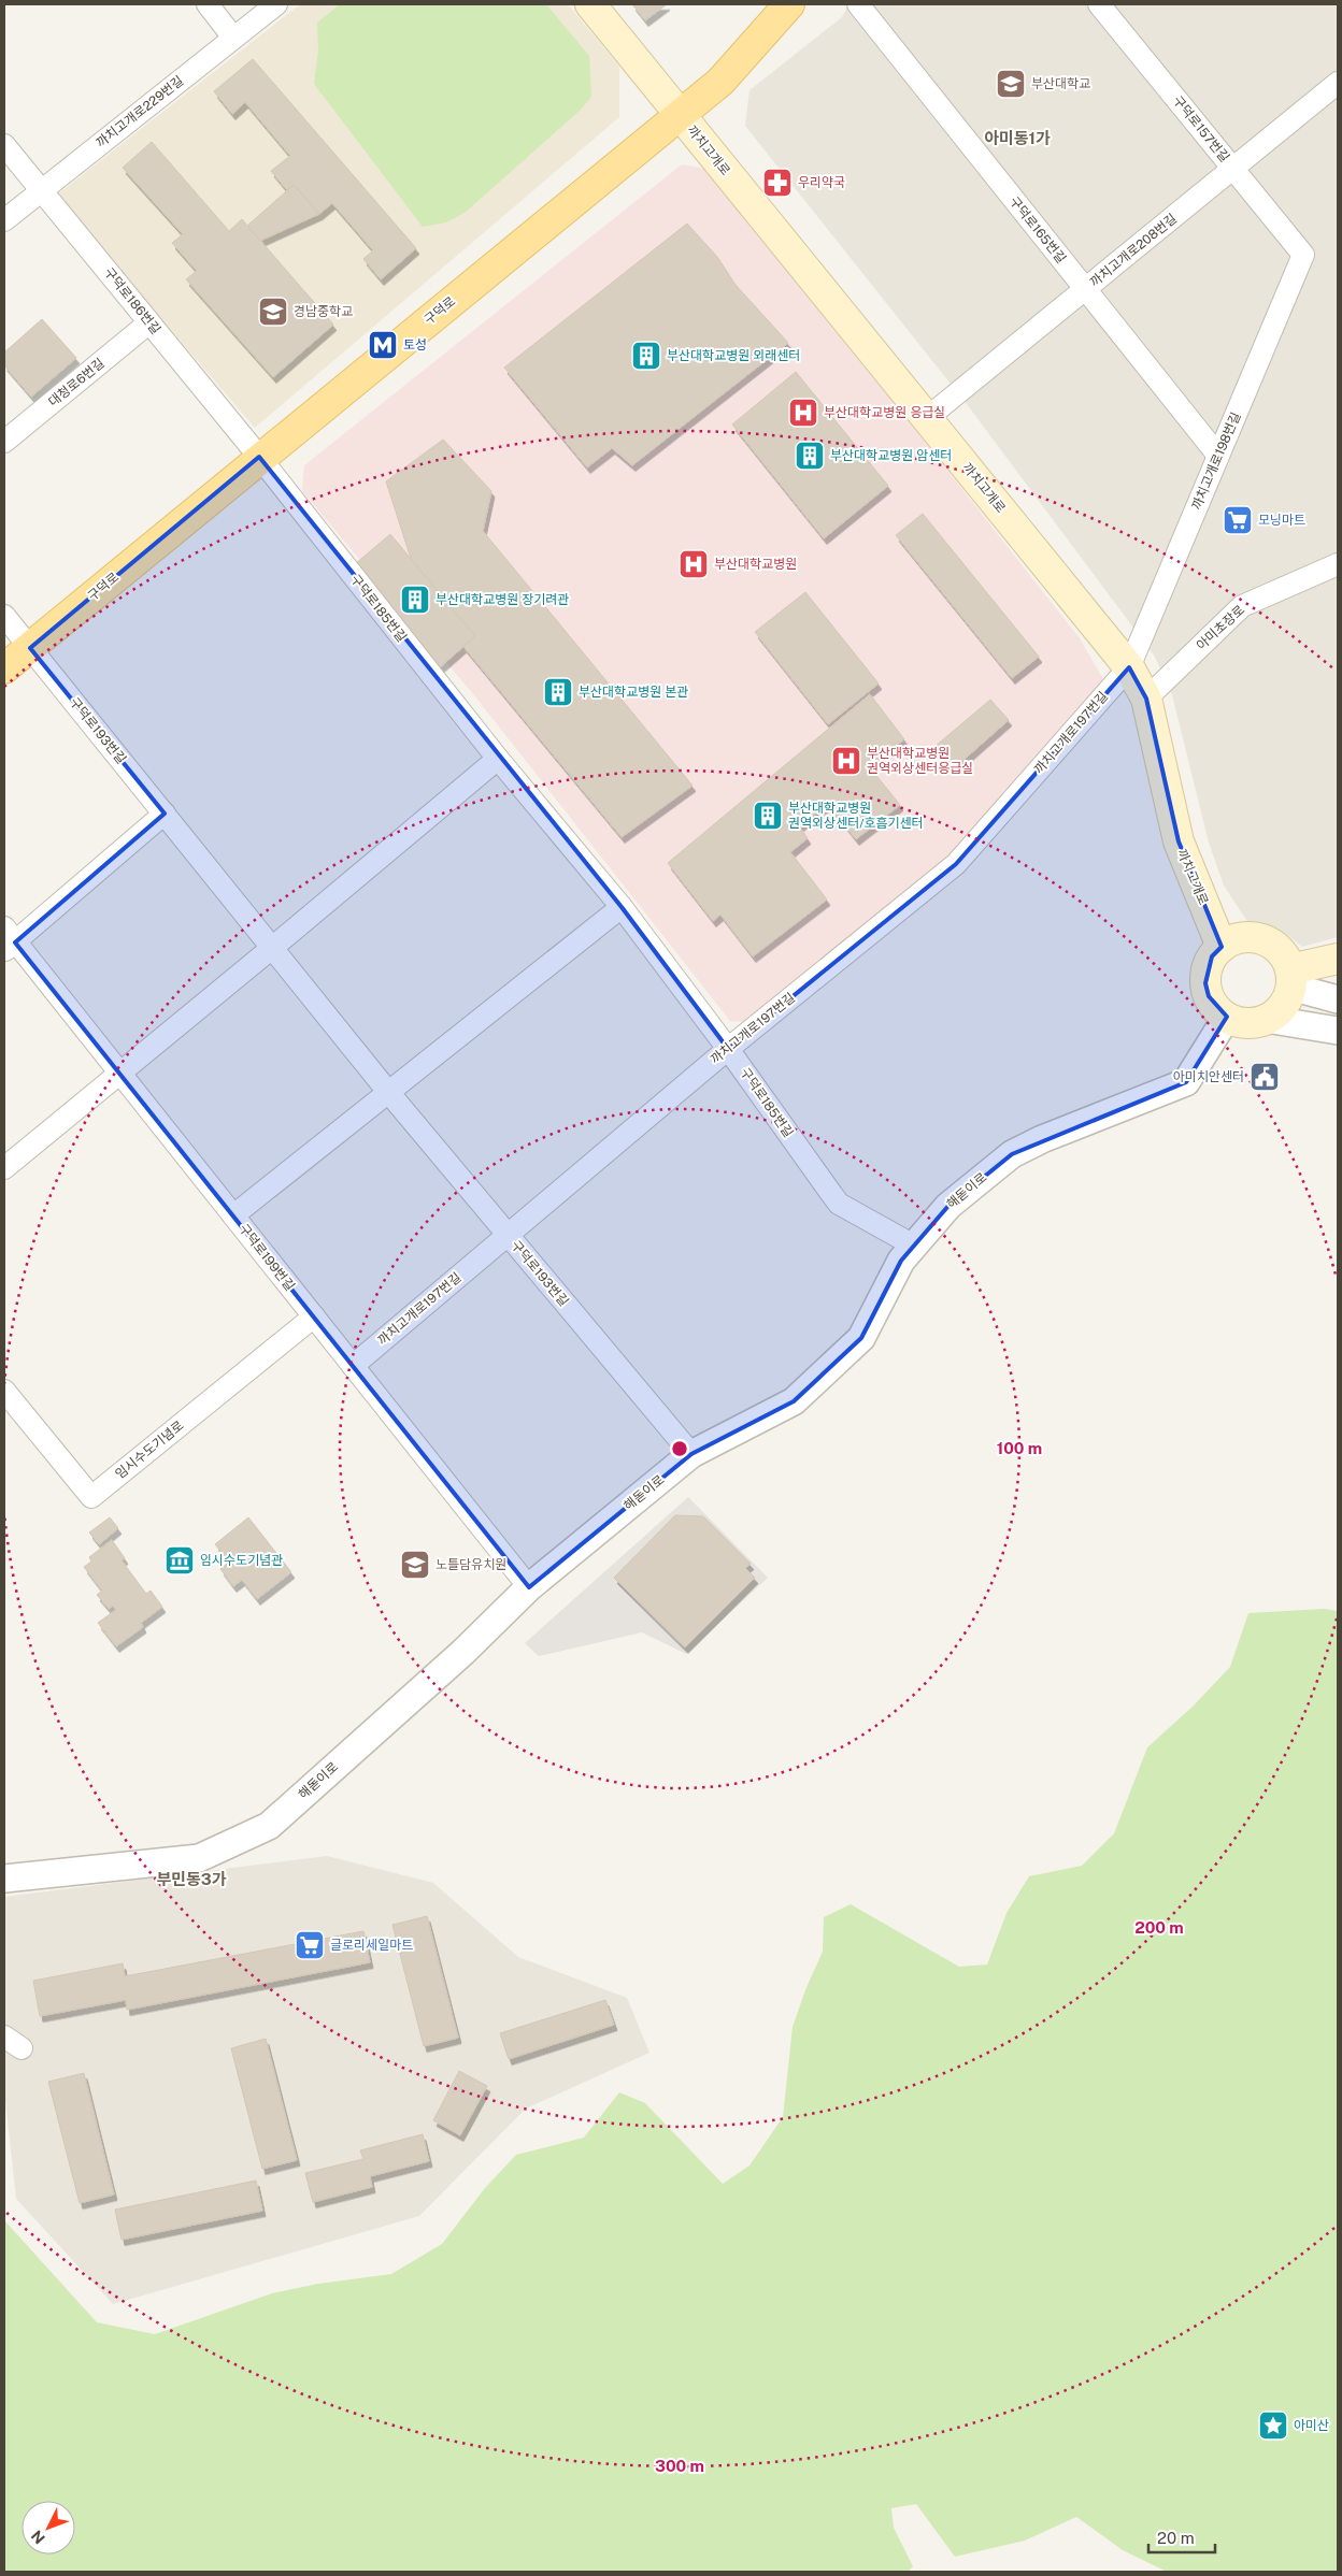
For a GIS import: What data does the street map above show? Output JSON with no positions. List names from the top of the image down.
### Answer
{
  "streets": {
    "main road": ["까치고개로", "구덕로"],
    "street": [
      "까치고개로229번길",
      "구덕로157번길",
      "구덕로165번길",
      "까치고개로208번길",
      "구덕로186번길",
      "대청로6번길",
      "까치고개로198번길",
      "구덕로185번길",
      "아미초장로",
      "구덕로193번길",
      "까치고개로197번길",
      "해돋이로",
      "구덕로199번길",
      "임시수도기념로"
    ]
  },
  "crossings": [
    ["까치고개로229번길", "구덕로186번길"],
    ["구덕로157번길", "까치고개로208번길"],
    ["구덕로157번길", "까치고개로198번길"],
    ["까치고개로", "까치고개로208번길"],
    ["까치고개로", "구덕로"],
    ["까치고개로", "까치고개로198번길"],
    ["까치고개로", "아미초장로"],
    ["까치고개로", "까치고개로197번길"],
    ["까치고개로", "해돋이로"],
    ["구덕로165번길", "까치고개로208번길"],
    ["구덕로165번길", "까치고개로198번길"],
    ["구덕로186번길", "구덕로"],
    ["구덕로186번길", "대청로6번길"],
    ["구덕로186번길", "구덕로185번길"],
    ["구덕로", "구덕로185번길"],
    ["구덕로", "구덕로193번길"],
    ["까치고개로198번길", "까치고개로197번길"],
    ["구덕로185번길", "까치고개로197번길"],
    ["구덕로185번길", "해돋이로"],
    ["구덕로193번길", "까치고개로197번길"],
    ["구덕로193번길", "해돋이로"],
    ["까치고개로197번길", "구덕로199번길"],
    ["해돋이로", "구덕로199번길"],
    ["구덕로199번길", "임시수도기념로"]
  ],
  "districts": ["아미동1가", "부민동3가"],
  "places": {
    "school or university": ["부산대학교", "경남중학교", "노틀담유치원"],
    "pharmacy": ["우리약국"],
    "metro station": ["토성"],
    "building": [
      "부산대학교병원 외래센터",
      "부산대학교병원 암센터",
      "부산대학교병원 장기려관",
      "부산대학교병원 본관",
      "부산대학교병원 권역외상센터/호흡기센터"
    ],
    "hospital": ["부산대학교병원 응급실", "부산대학교병원", "부산대학교병원 권역외상센터응급실"],
    "supermarket": ["모닝마트", "글로리세일마트"],
    "public building": ["아미치안센터"],
    "museum": ["임시수도기념관"],
    "place": ["아미산"]
  },
  "scale_bar": "20 m",
  "north": "bottom left",
  "rings": ["100 m", "200 m", "300 m"]
}
